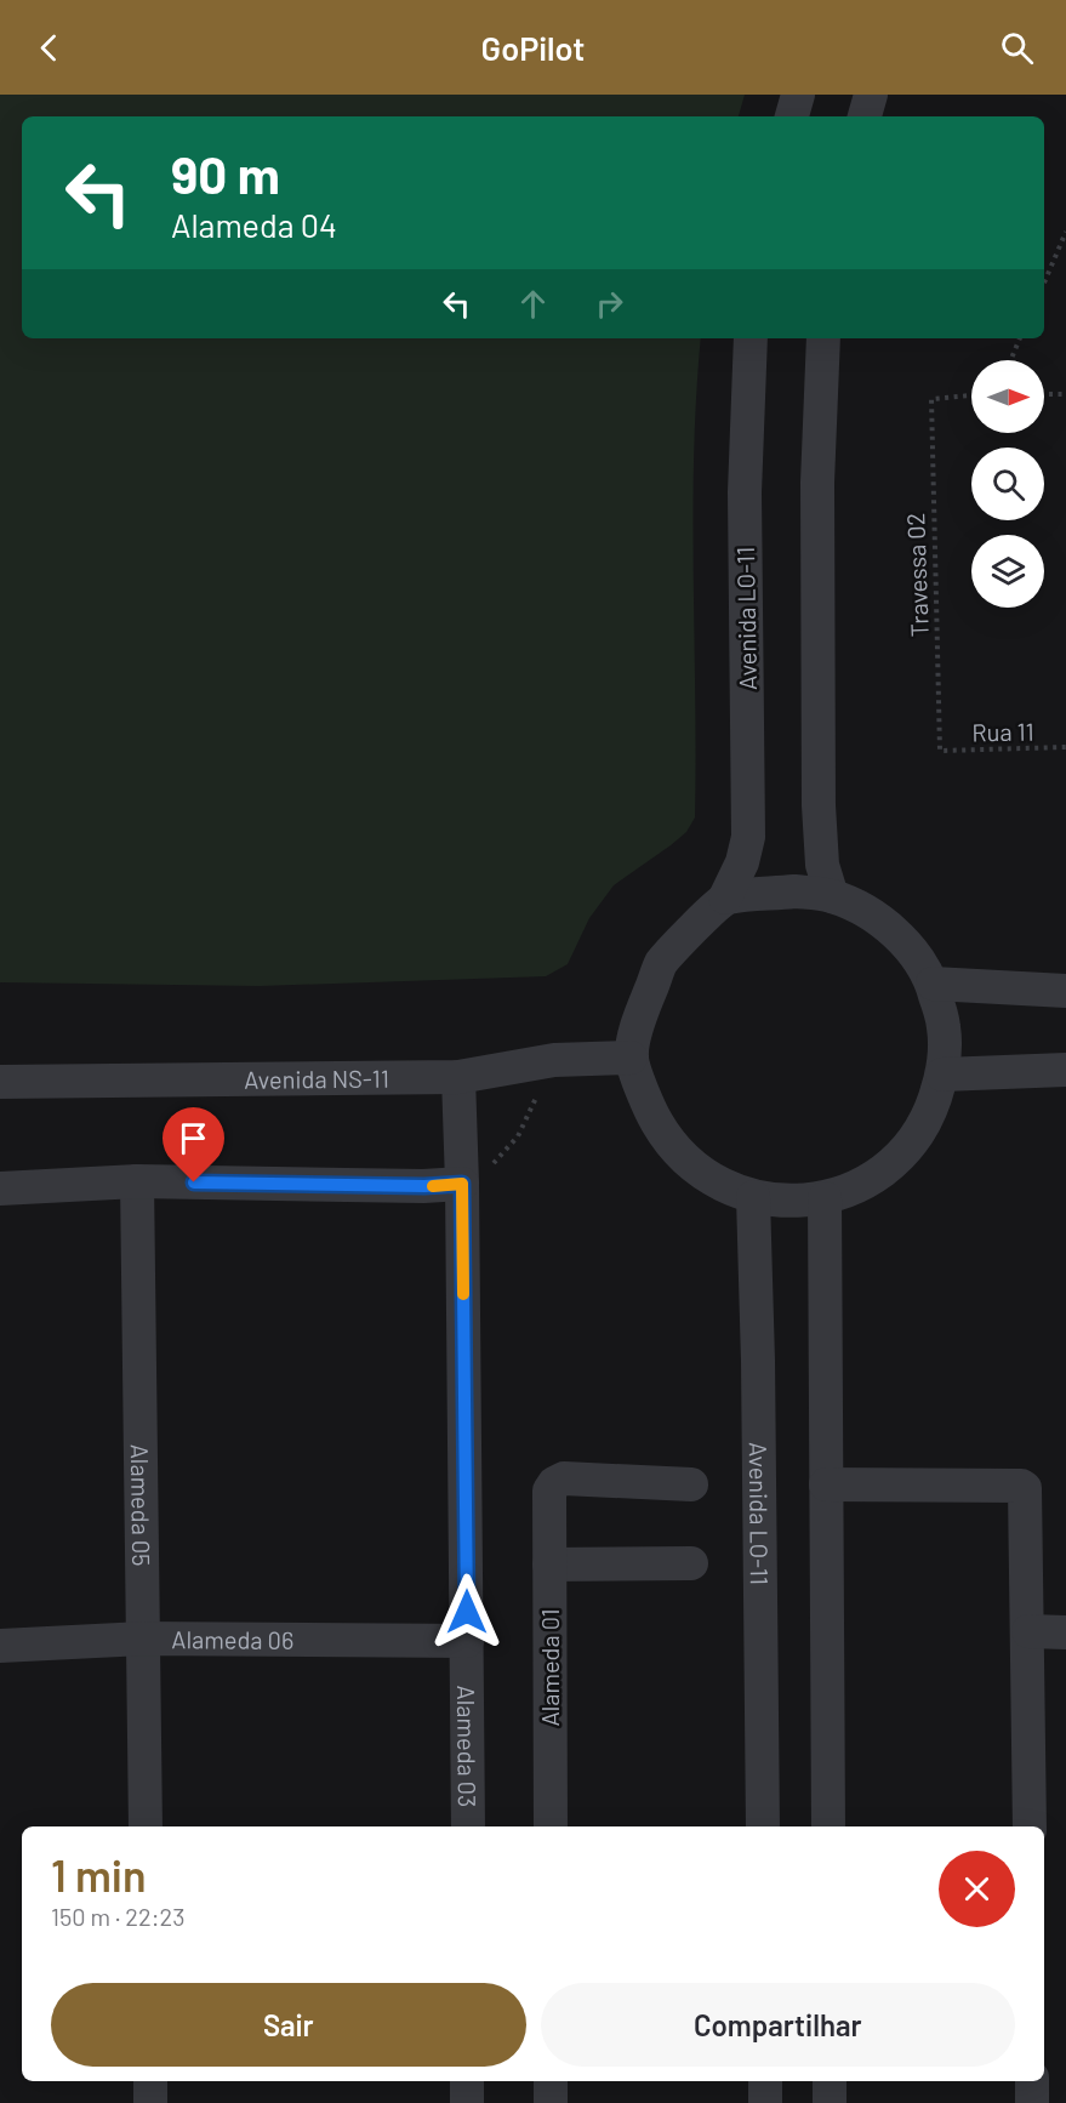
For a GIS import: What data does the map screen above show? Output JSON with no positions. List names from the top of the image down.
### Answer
{
  "streets": {
    "street": [
      "Avenida LO-11",
      "Avenida NS-11",
      "Alameda 05",
      "Alameda 06",
      "Alameda 01",
      "Alameda 03"
    ],
    "path": ["Travessa 02", "Rua 11"]
  },
  "crossings": [
    ["Travessa 02", "Rua 11"],
    ["Avenida LO-11", "Avenida NS-11"],
    ["Avenida NS-11", "Alameda 03"],
    ["Alameda 05", "Alameda 06"],
    ["Alameda 06", "Alameda 03"]
  ],
  "north": "right",
  "page": {
    "header": "GoPilot",
    "turn": ["90 m", "Alameda 04"],
    "heading": ["1 min", "150 m · 22:23"],
    "buttons": ["Sair", "Compartilhar"]
  }
}
